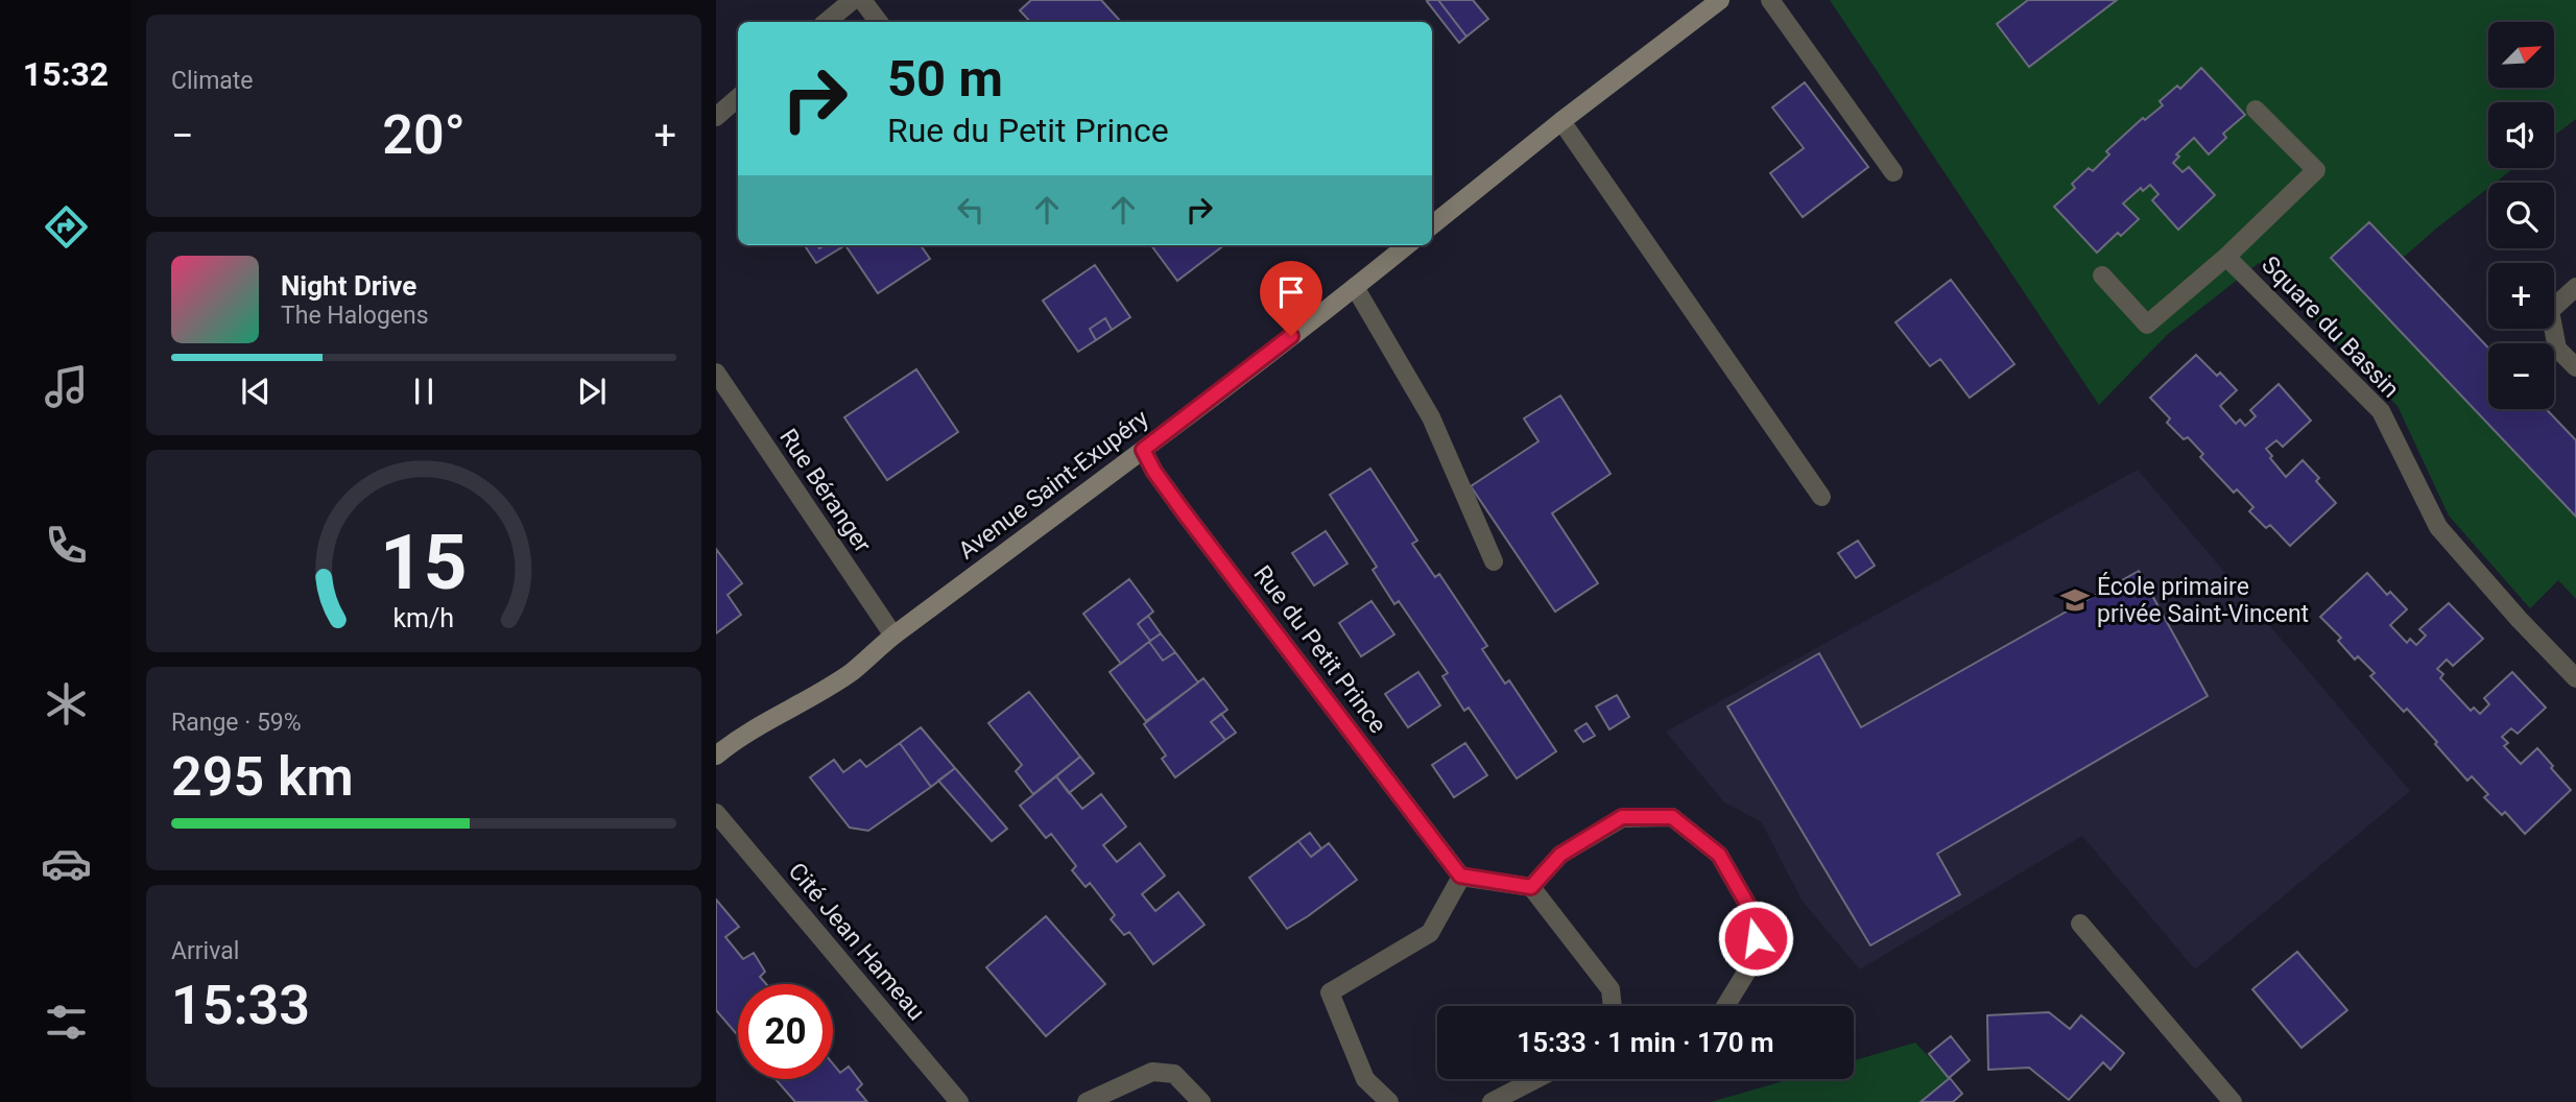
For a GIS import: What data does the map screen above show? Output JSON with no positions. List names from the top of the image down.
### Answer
{
  "streets": {
    "main road": ["Avenue Saint-Exupéry"],
    "street": [
      "Square du Bassin",
      "Rue Béranger",
      "Rue du Petit Prince",
      "Cité Jean Hameau"
    ]
  },
  "crossings": [
    ["Avenue Saint-Exupéry", "Rue Béranger"],
    ["Avenue Saint-Exupéry", "Rue du Petit Prince"]
  ],
  "places": {
    "school or university": ["École primaire privée Saint-Vincent"]
  },
  "north": "top right",
  "page": {
    "tabs": "15:32",
    "tile": [
      "Climate",
      ["Range · 59%", "295 km"],
      ["Arrival", "15:33"]
    ],
    "map_buttons": ["+", "−"],
    "turn": ["50 m", "Rue du Petit Prince"],
    "heat": ["−", "20°", "+"],
    "song": ["Night Drive", "The Halogens"],
    "limit": "20",
    "trip": "15:33 · 1 min · 170 m",
    "gauge": ["15", "km/h"]
  }
}
